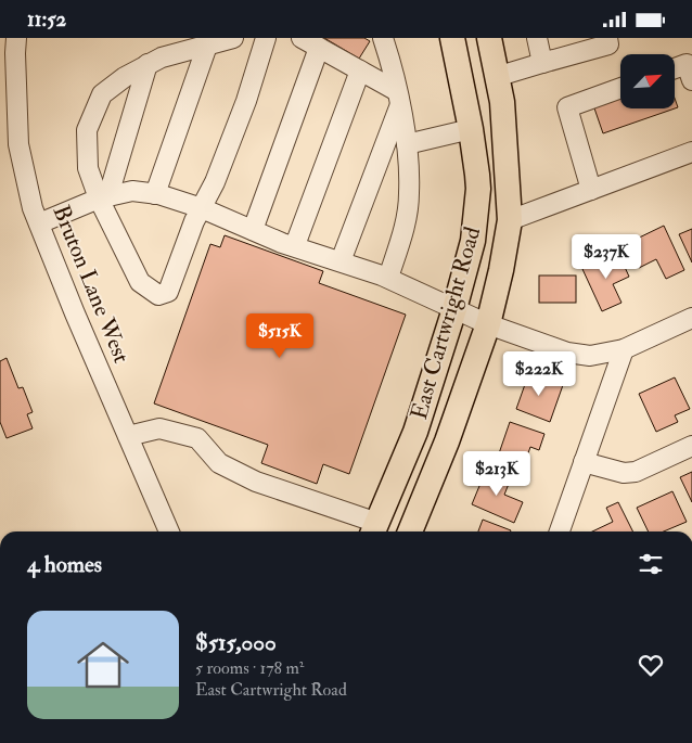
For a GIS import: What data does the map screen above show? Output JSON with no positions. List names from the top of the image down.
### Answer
{
  "streets": {
    "main road": ["East Cartwright Road"],
    "street": ["Bruton Lane West"]
  },
  "north": "top right",
  "page": {
    "status": "11:52",
    "price": [
      "$237K",
      "$515K",
      "$222K",
      "$213K"
    ],
    "heading": "4 homes",
    "list": [
      {
        "name": "$515,000",
        "note": "5 rooms · 178 m² · East Cartwright Road"
      }
    ]
  }
}
